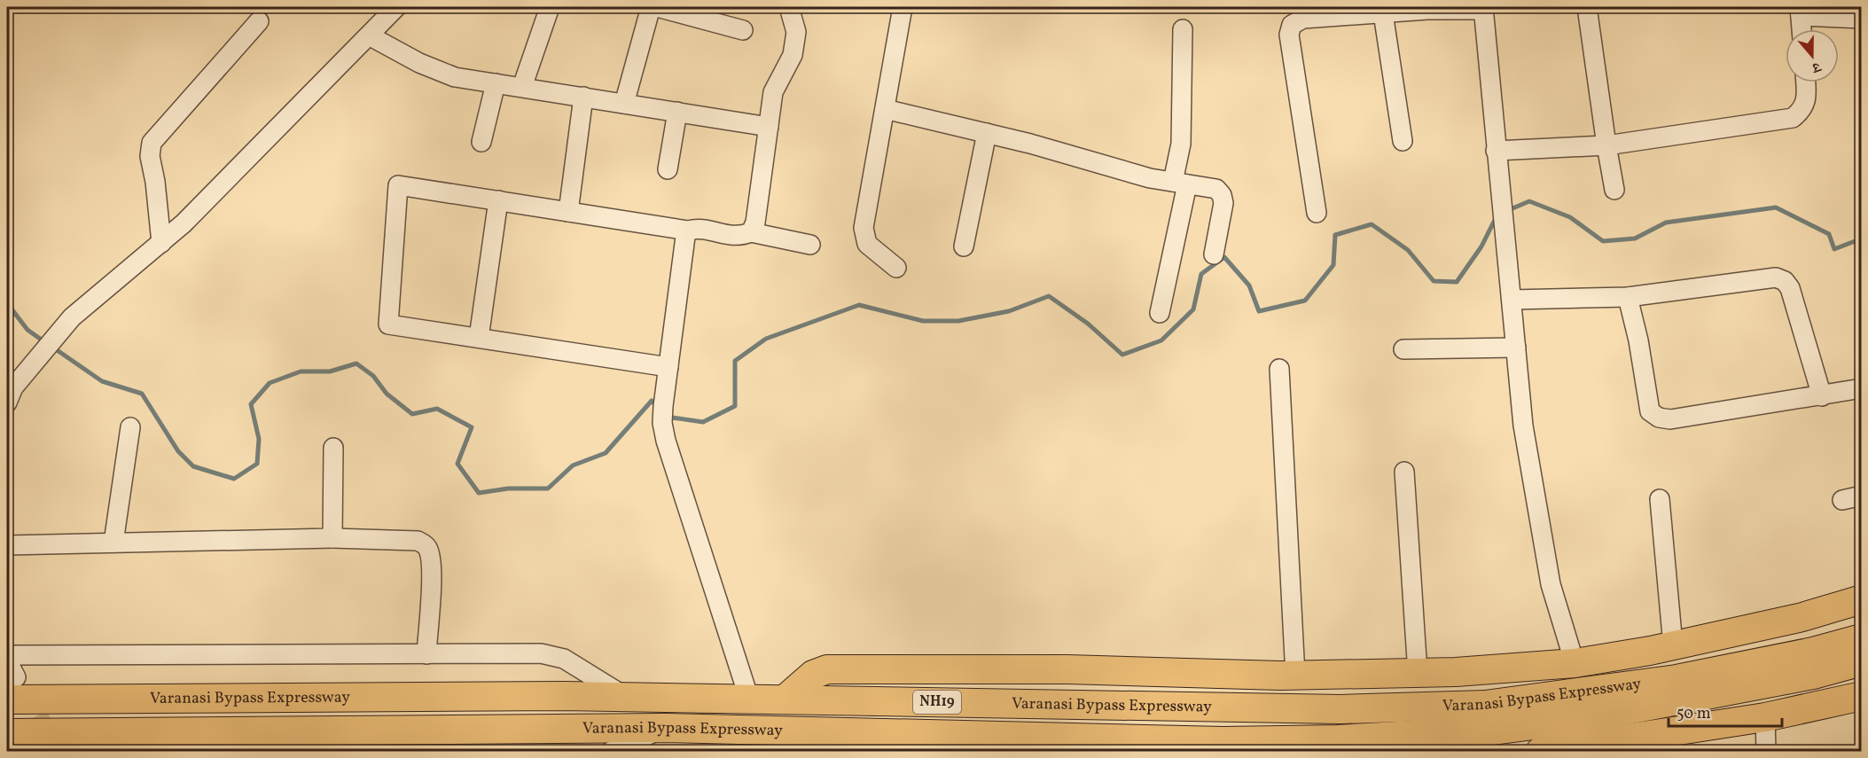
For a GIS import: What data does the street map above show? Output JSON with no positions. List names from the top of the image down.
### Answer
{
  "streets": {
    "highway": ["Varanasi Bypass Expressway", "NH19"]
  },
  "scale_bar": "50 m",
  "north": "bottom"
}
